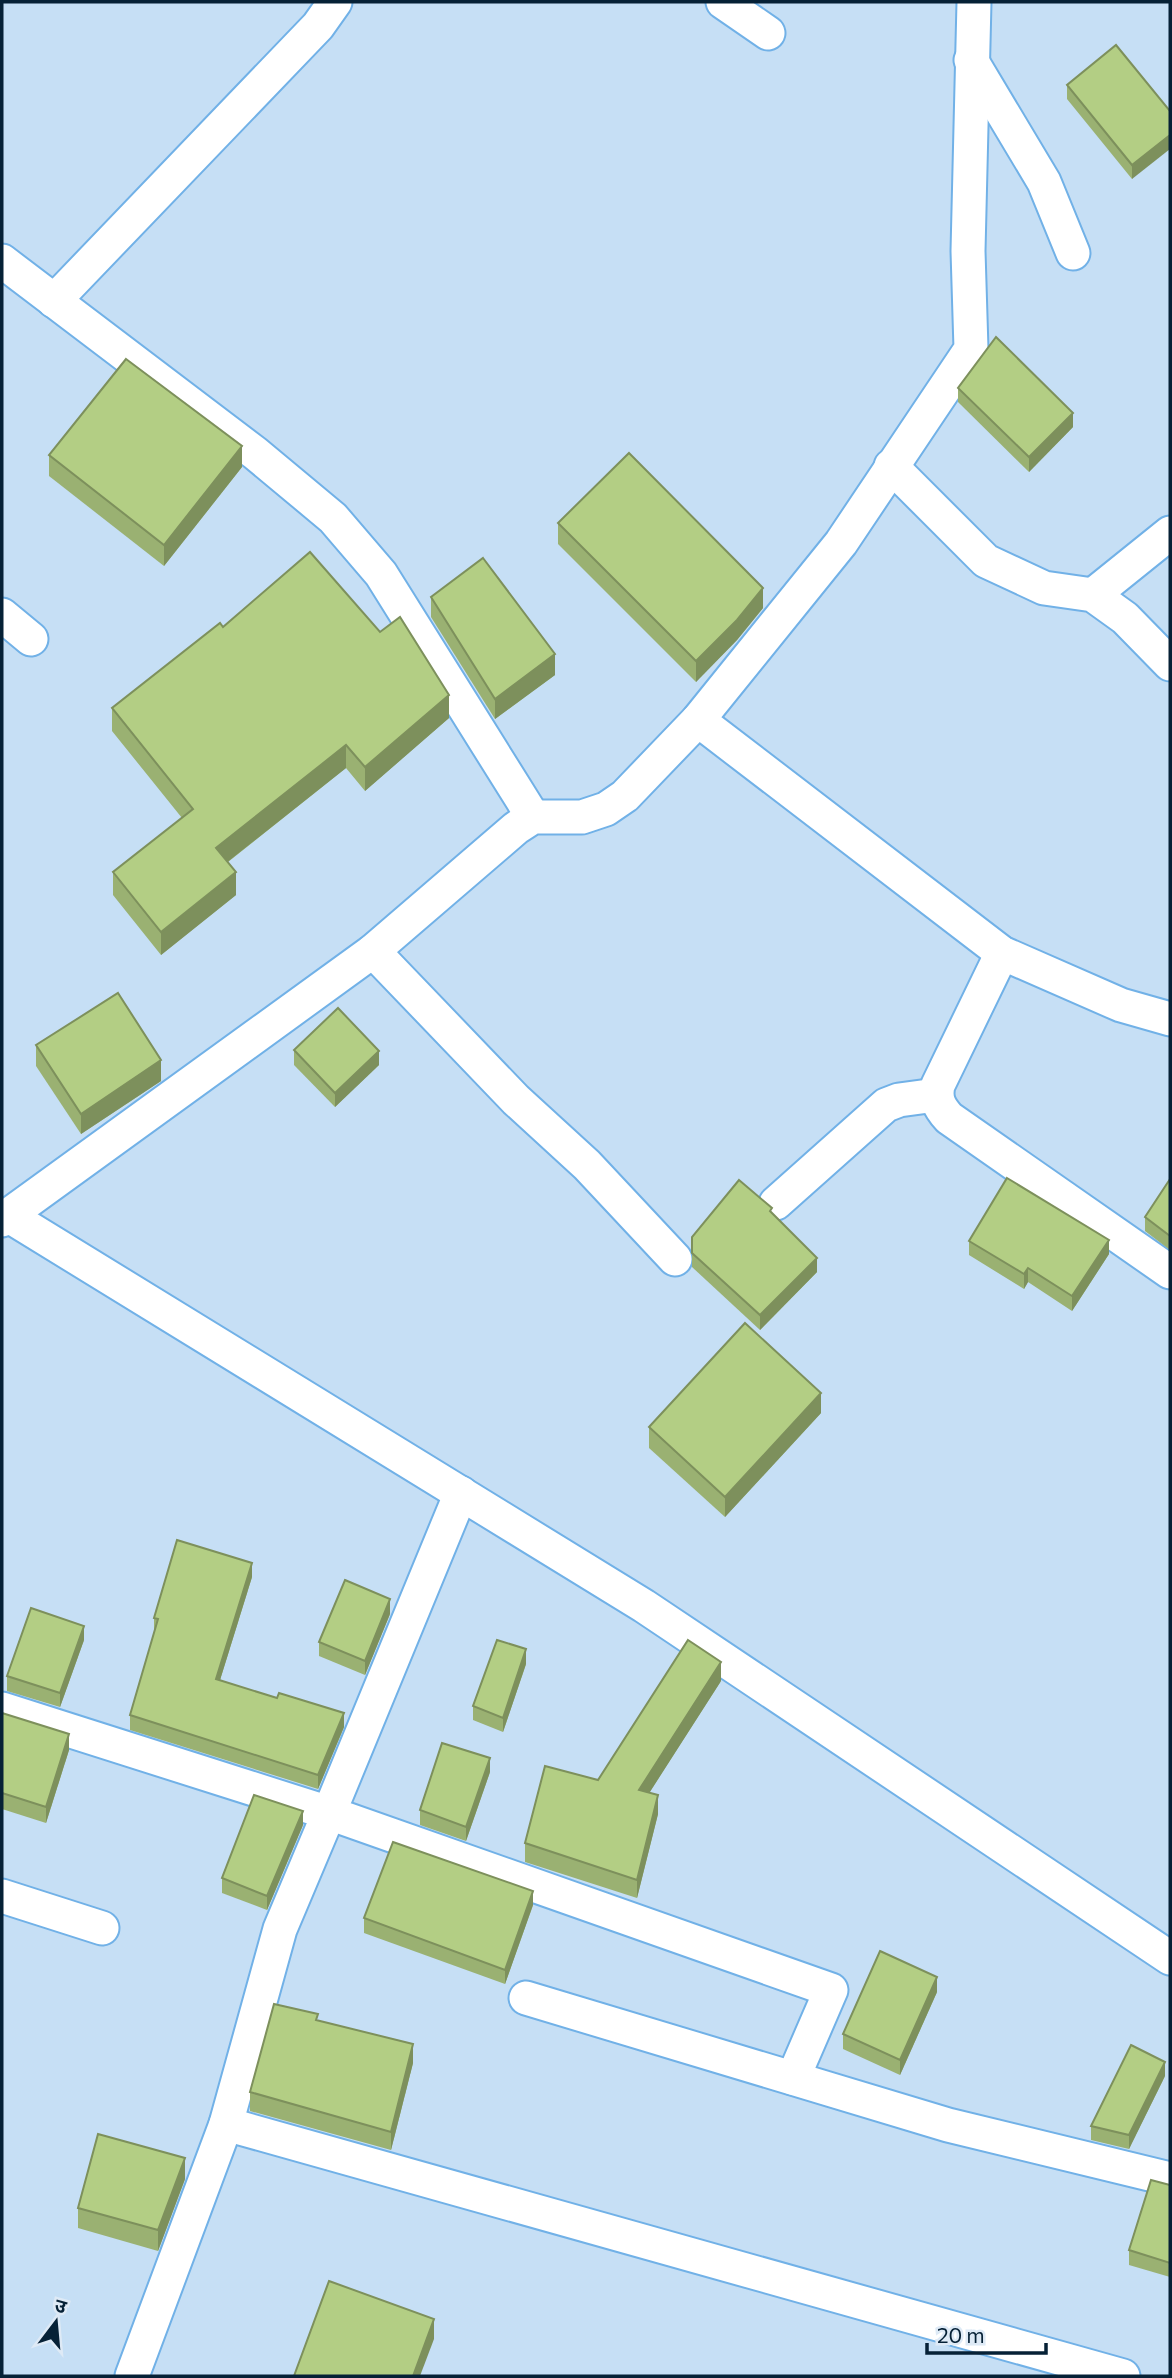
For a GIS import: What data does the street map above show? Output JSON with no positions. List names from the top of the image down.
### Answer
{
  "scale_bar": "20 m",
  "north": "top"
}
